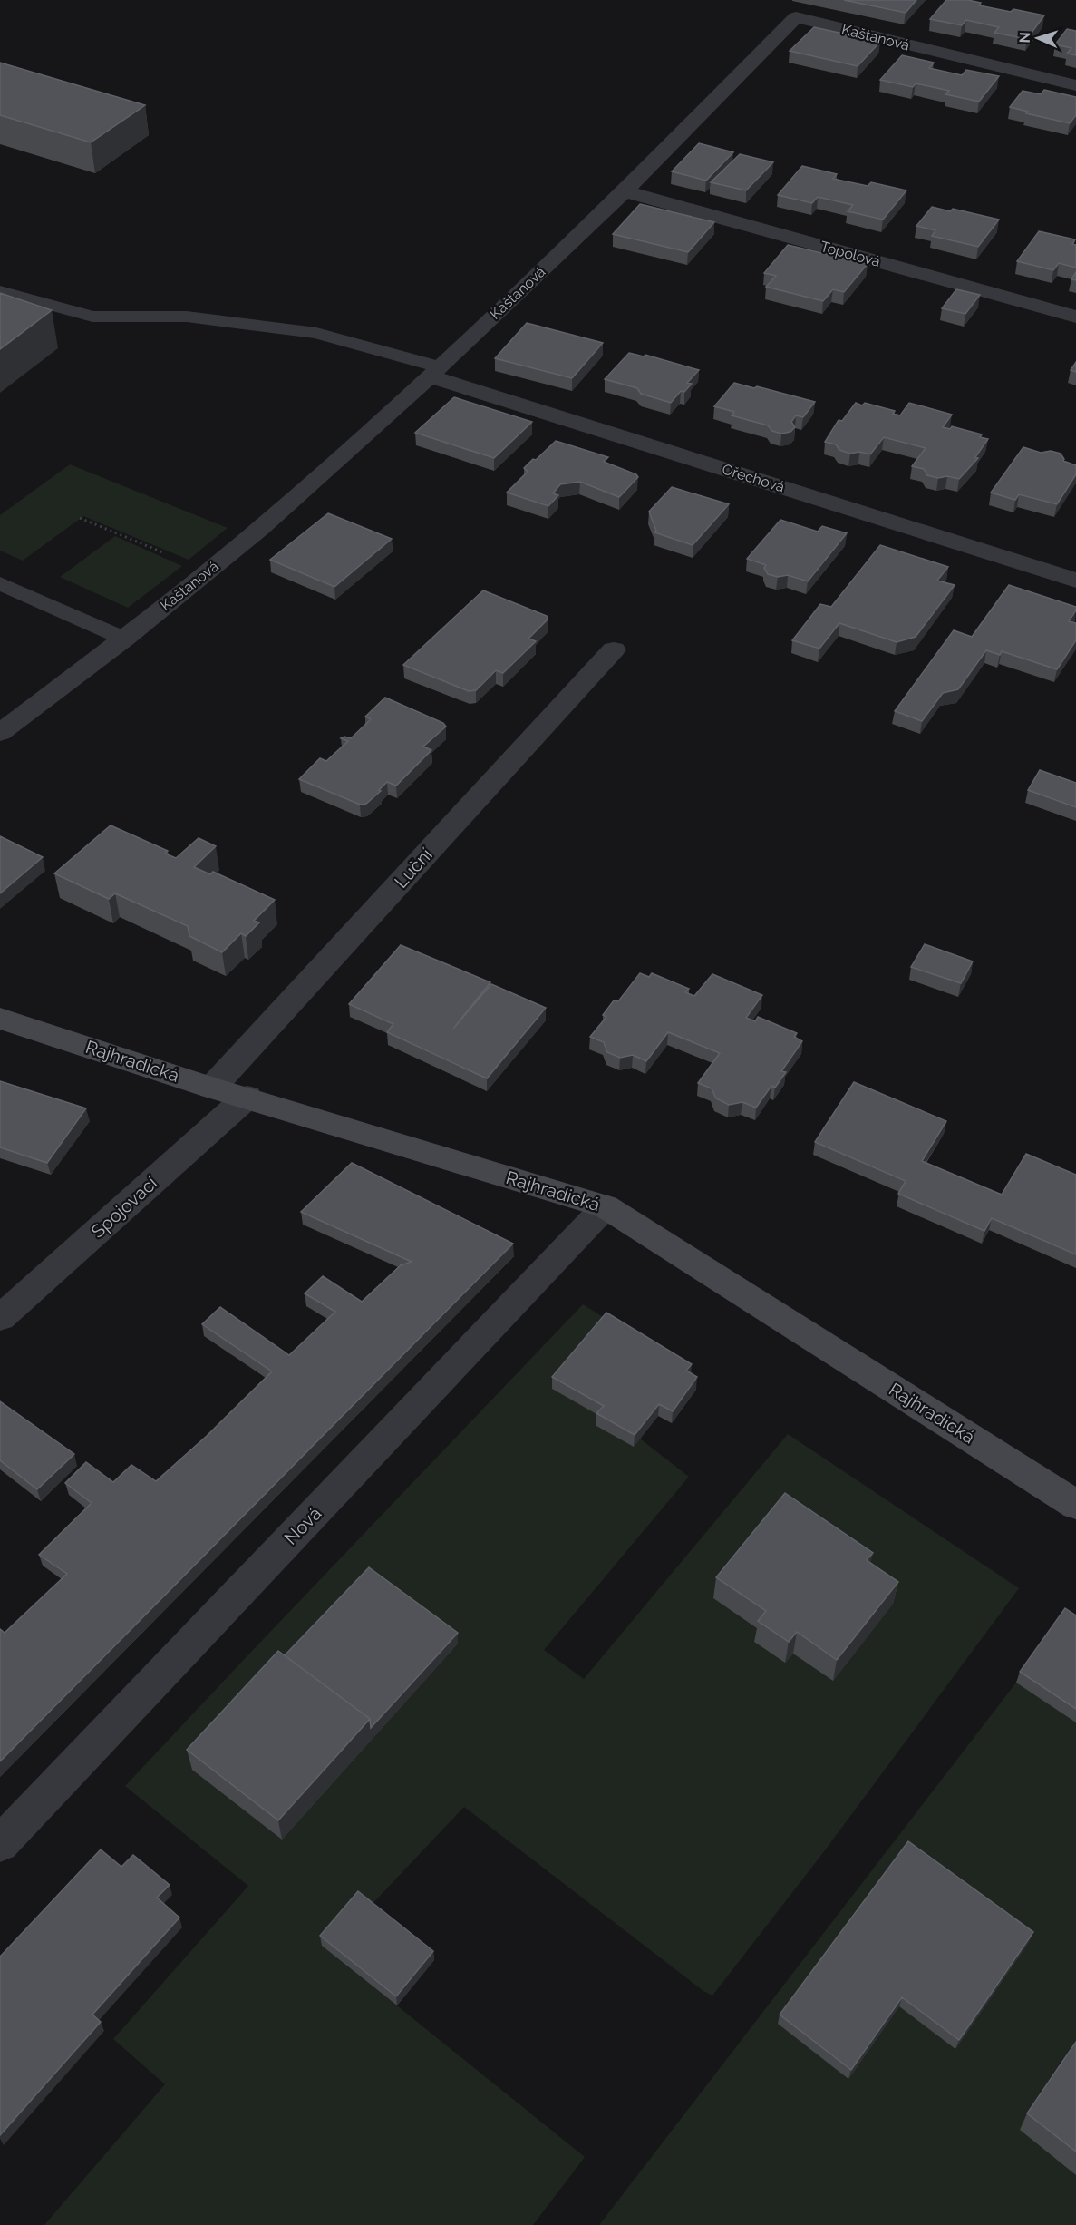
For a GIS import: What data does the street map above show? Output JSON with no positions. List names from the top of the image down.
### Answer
{
  "streets": {
    "street": [
      "Kaštanová",
      "Topolová",
      "Ořechová",
      "Luční",
      "Rajhradická",
      "Spojovací",
      "Nová"
    ]
  },
  "crossings": [
    ["Kaštanová", "Topolová"],
    ["Kaštanová", "Ořechová"],
    ["Luční", "Rajhradická"],
    ["Rajhradická", "Spojovací"],
    ["Rajhradická", "Nová"]
  ],
  "north": "left"
}
